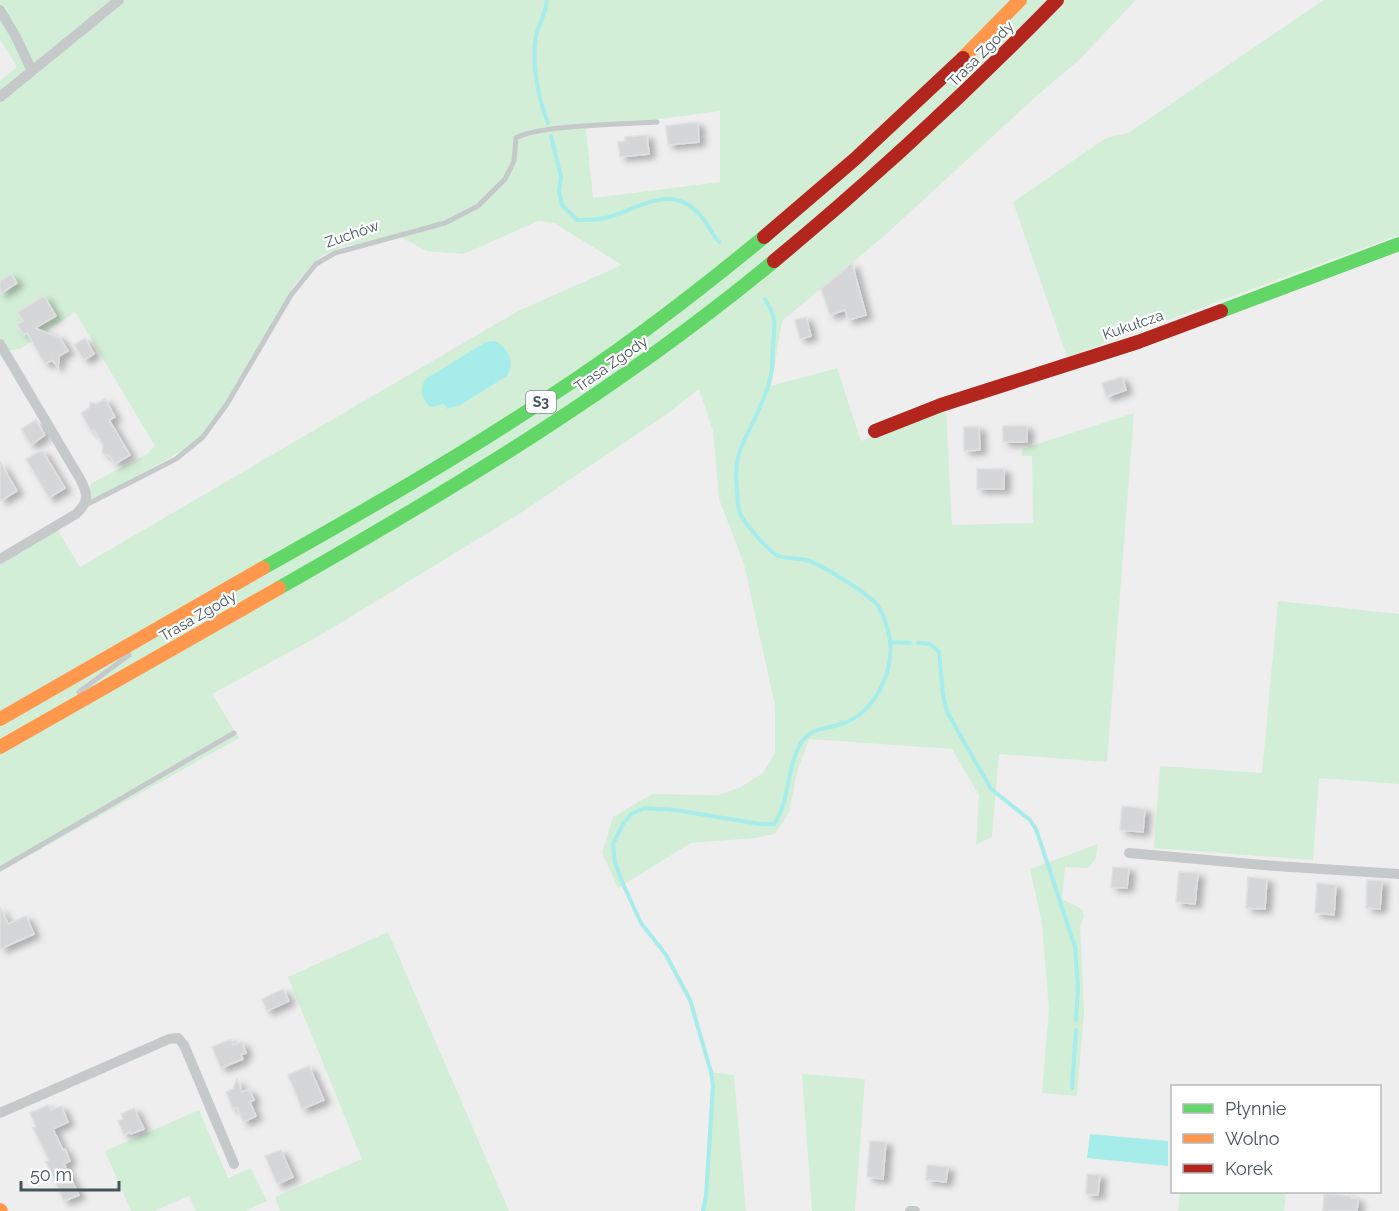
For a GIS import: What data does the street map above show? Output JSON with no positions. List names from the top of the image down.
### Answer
{
  "streets": {
    "main road": ["Trasa Zgody", "Kukułcza", "S3"],
    "street": ["Zuchów"]
  },
  "legend": ["Płynnie", "Wolno", "Korek"],
  "scale_bar": "50 m"
}
